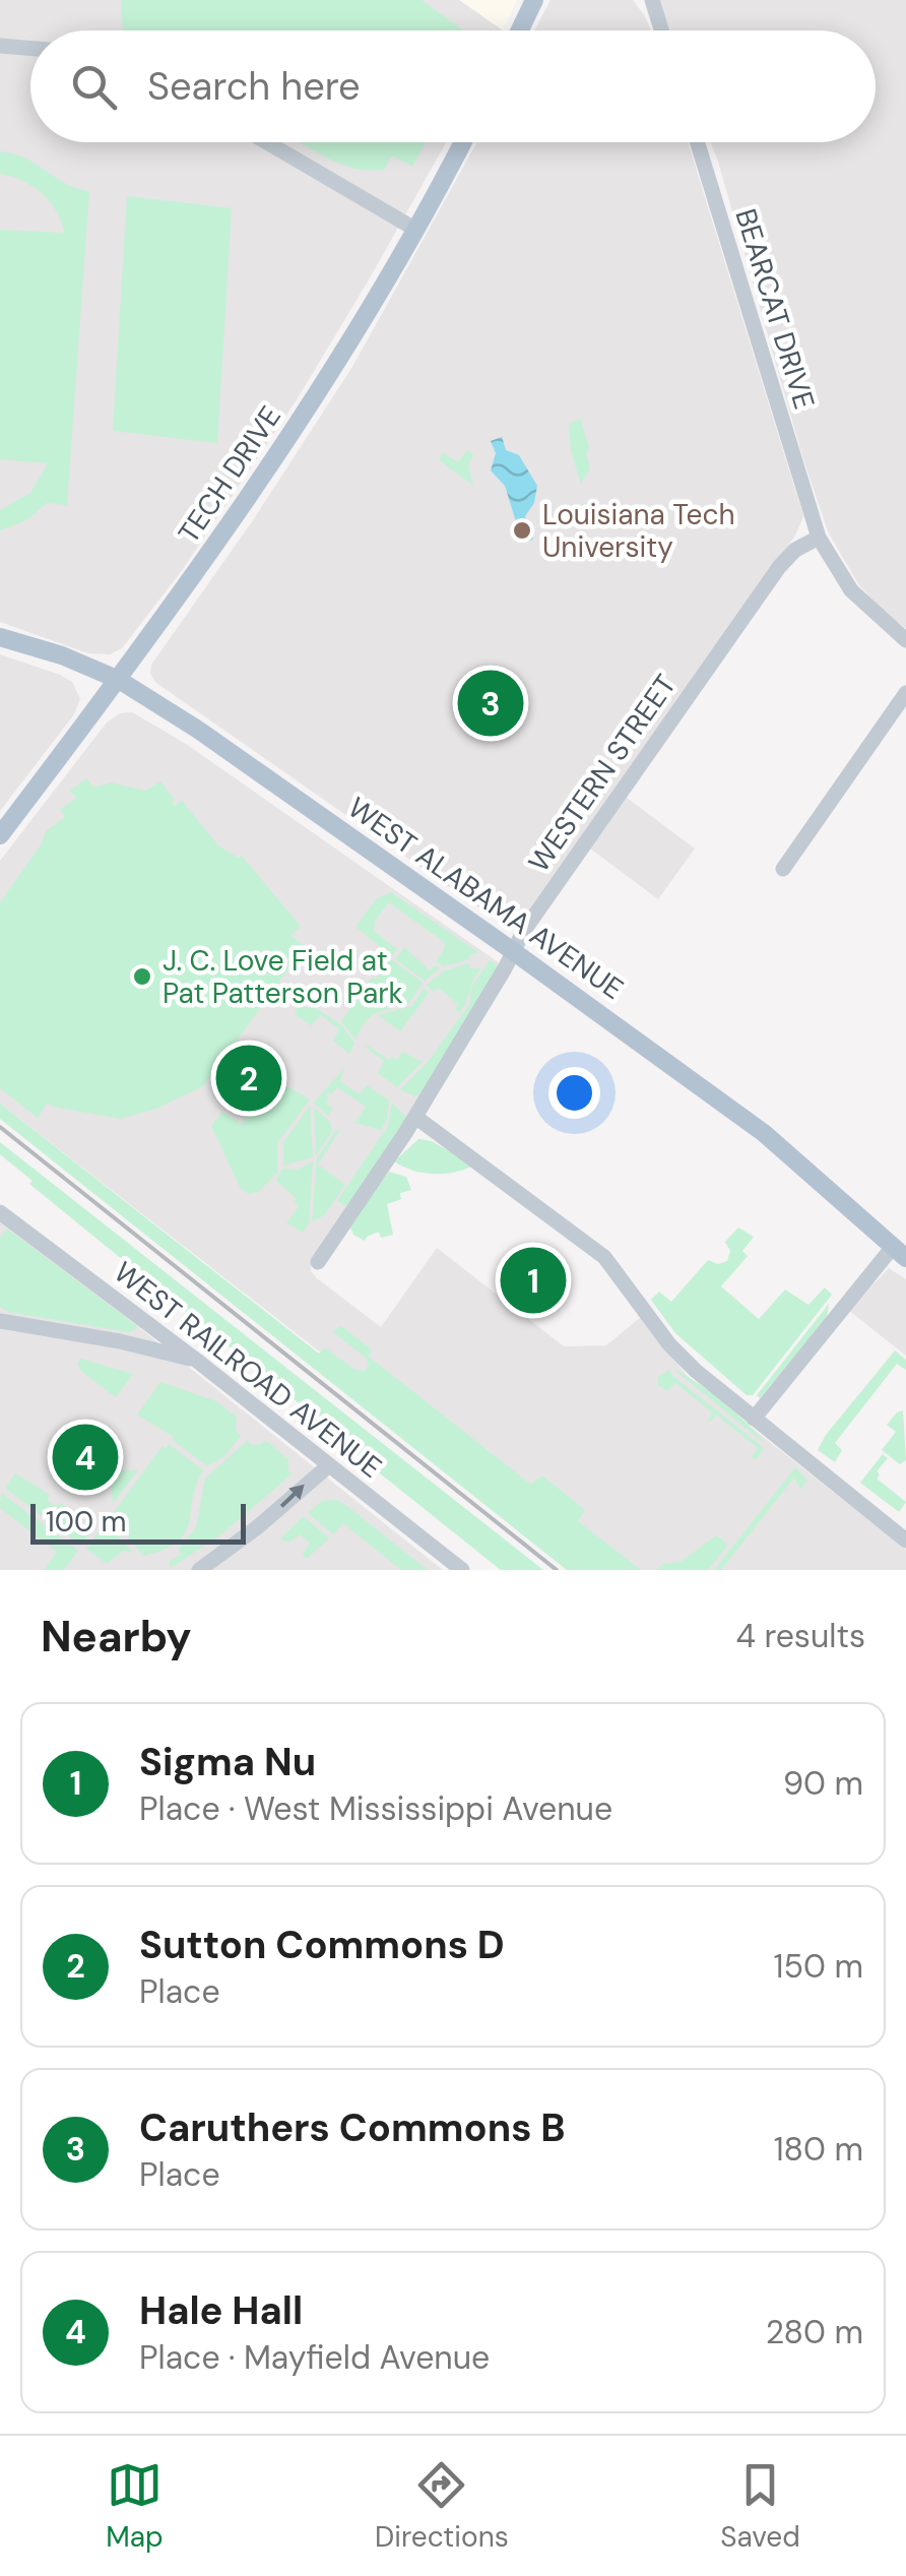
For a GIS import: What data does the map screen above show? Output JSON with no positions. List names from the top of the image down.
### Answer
{
  "streets": {
    "main road": ["TECH DRIVE", "WEST ALABAMA AVENUE"],
    "street": ["BEARCAT DRIVE", "WESTERN STREET", "WEST RAILROAD AVENUE"]
  },
  "crossings": [
    ["BEARCAT DRIVE", "WESTERN STREET"],
    ["TECH DRIVE", "WEST ALABAMA AVENUE"],
    ["WESTERN STREET", "WEST ALABAMA AVENUE"]
  ],
  "places": ["Louisiana Tech University", "J. C. Love Field at Pat Patterson Park"],
  "scale_bar": "100 m",
  "page": {
    "search": "Search here",
    "pins": [
      "3",
      "2",
      "1",
      "4"
    ],
    "scale": "100 m",
    "heading": ["Nearby", "4 results"],
    "list": [
      {
        "mark": "1",
        "name": "Sigma Nu",
        "note": "Place · West Mississippi Avenue",
        "value": "90 m"
      },
      {
        "mark": "2",
        "name": "Sutton Commons D",
        "note": "Place",
        "value": "150 m"
      },
      {
        "mark": "3",
        "name": "Caruthers Commons B",
        "note": "Place",
        "value": "180 m"
      },
      {
        "mark": "4",
        "name": "Hale Hall",
        "note": "Place · Mayfield Avenue",
        "value": "280 m"
      }
    ],
    "nav": ["Map", "Directions", "Saved"]
  }
}
